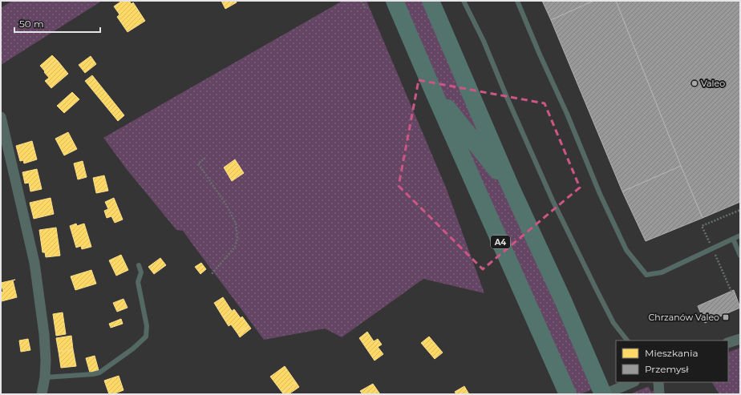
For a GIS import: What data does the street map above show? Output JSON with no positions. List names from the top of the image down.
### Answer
{
  "streets": {
    "highway": ["A4"]
  },
  "places": {
    "other": ["Valeo"],
    "transit": ["Chrzanów Valeo"]
  },
  "legend": ["Mieszkania", "Przemysł"],
  "scale_bar": "50 m"
}
